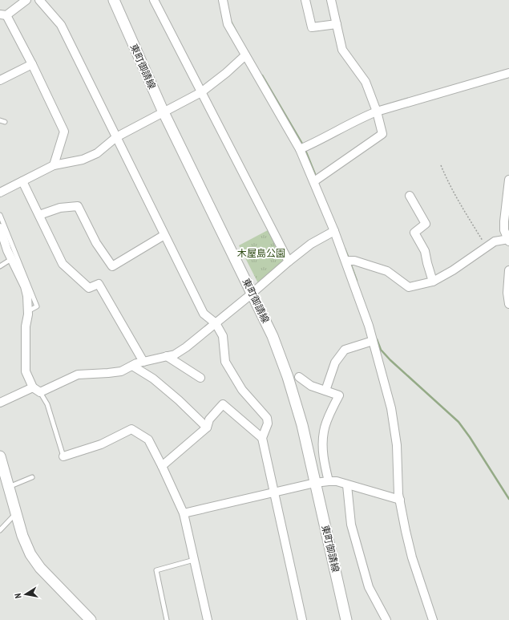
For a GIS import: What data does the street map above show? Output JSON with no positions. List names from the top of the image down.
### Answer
{
  "streets": {
    "street": ["東町御請線"]
  },
  "parks": ["木屋島公園"],
  "north": "left"
}
